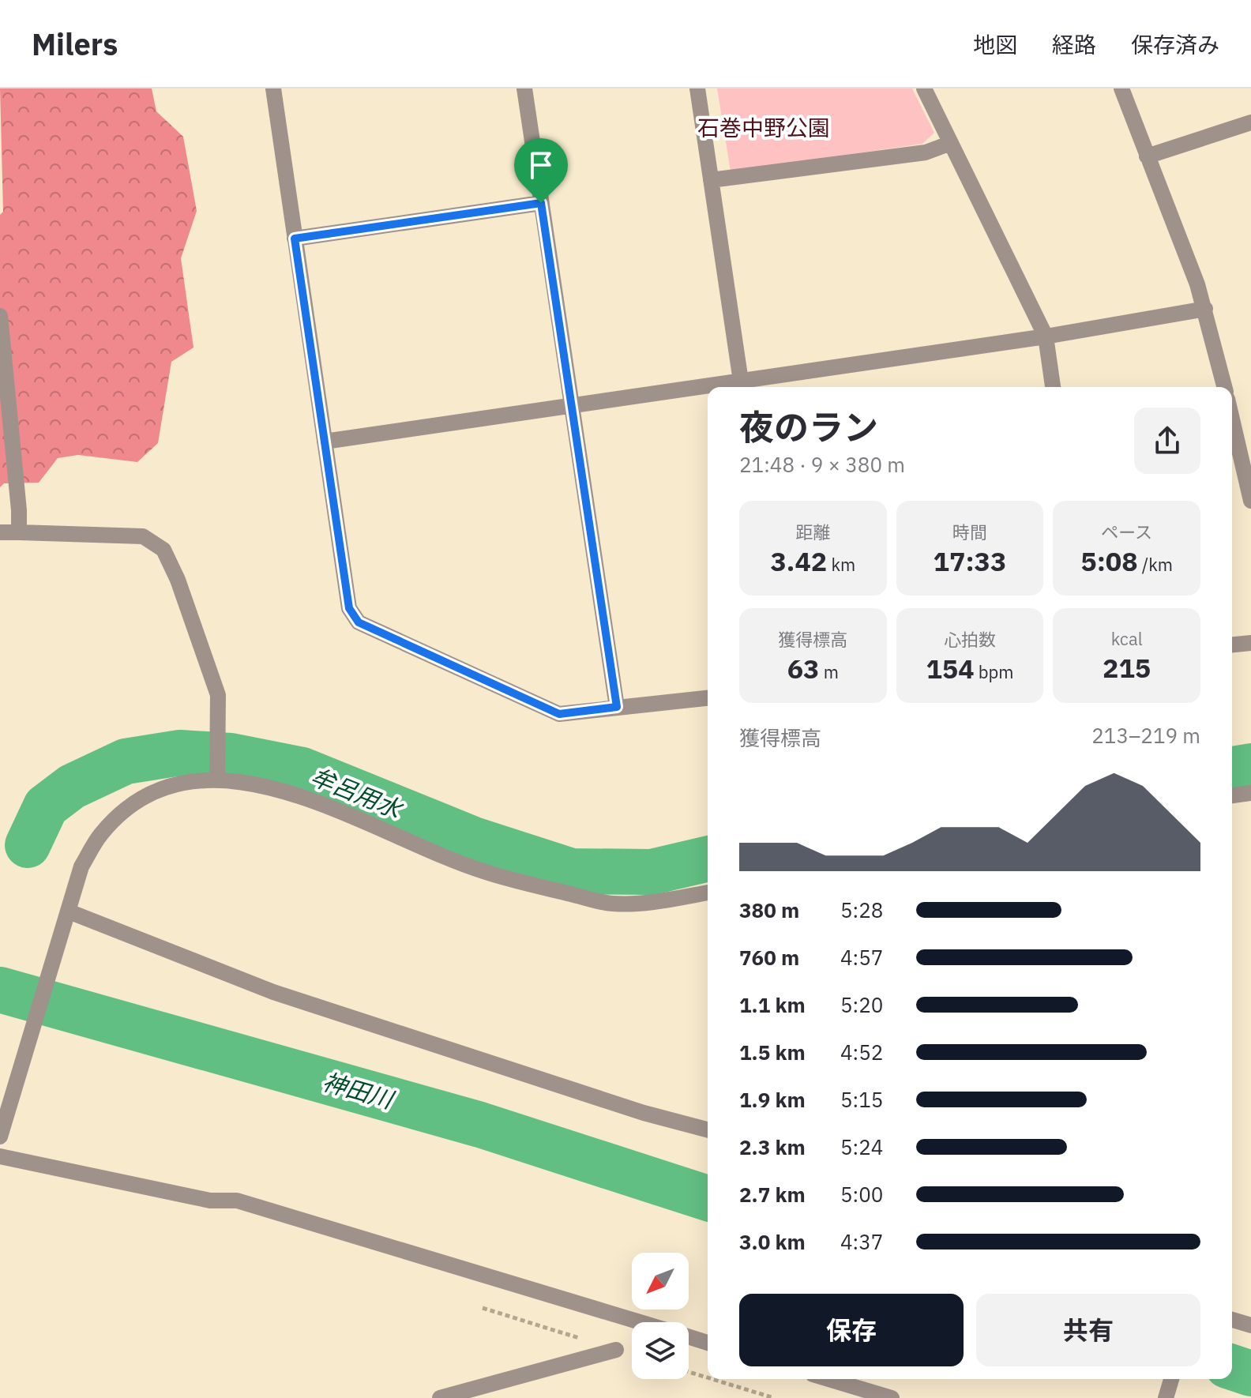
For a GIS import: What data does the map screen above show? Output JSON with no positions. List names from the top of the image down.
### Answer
{
  "water": ["牟呂用水", "神田川"],
  "parks": ["石巻中野公園"],
  "north": "bottom left",
  "page": {
    "header": "Milers",
    "nav": ["地図", "経路", "保存済み"],
    "heading": ["夜のラン", "21:48 · 9 × 380 m"],
    "stats": [
      ["距離", "3.42 km"],
      ["時間", "17:33"],
      ["ペース", "5:08 /km"],
      ["獲得標高", "63 m"],
      ["心拍数", "154 bpm"],
      ["kcal", "215"]
    ],
    "chart": ["獲得標高", "213–219 m"],
    "list": [
      {
        "name": "380 m",
        "note": "5:28"
      },
      {
        "name": "760 m",
        "note": "4:57"
      },
      {
        "name": "1.1 km",
        "note": "5:20"
      },
      {
        "name": "1.5 km",
        "note": "4:52"
      },
      {
        "name": "1.9 km",
        "note": "5:15"
      },
      {
        "name": "2.3 km",
        "note": "5:24"
      },
      {
        "name": "2.7 km",
        "note": "5:00"
      },
      {
        "name": "3.0 km",
        "note": "4:37"
      }
    ],
    "buttons": ["保存", "共有"]
  }
}
